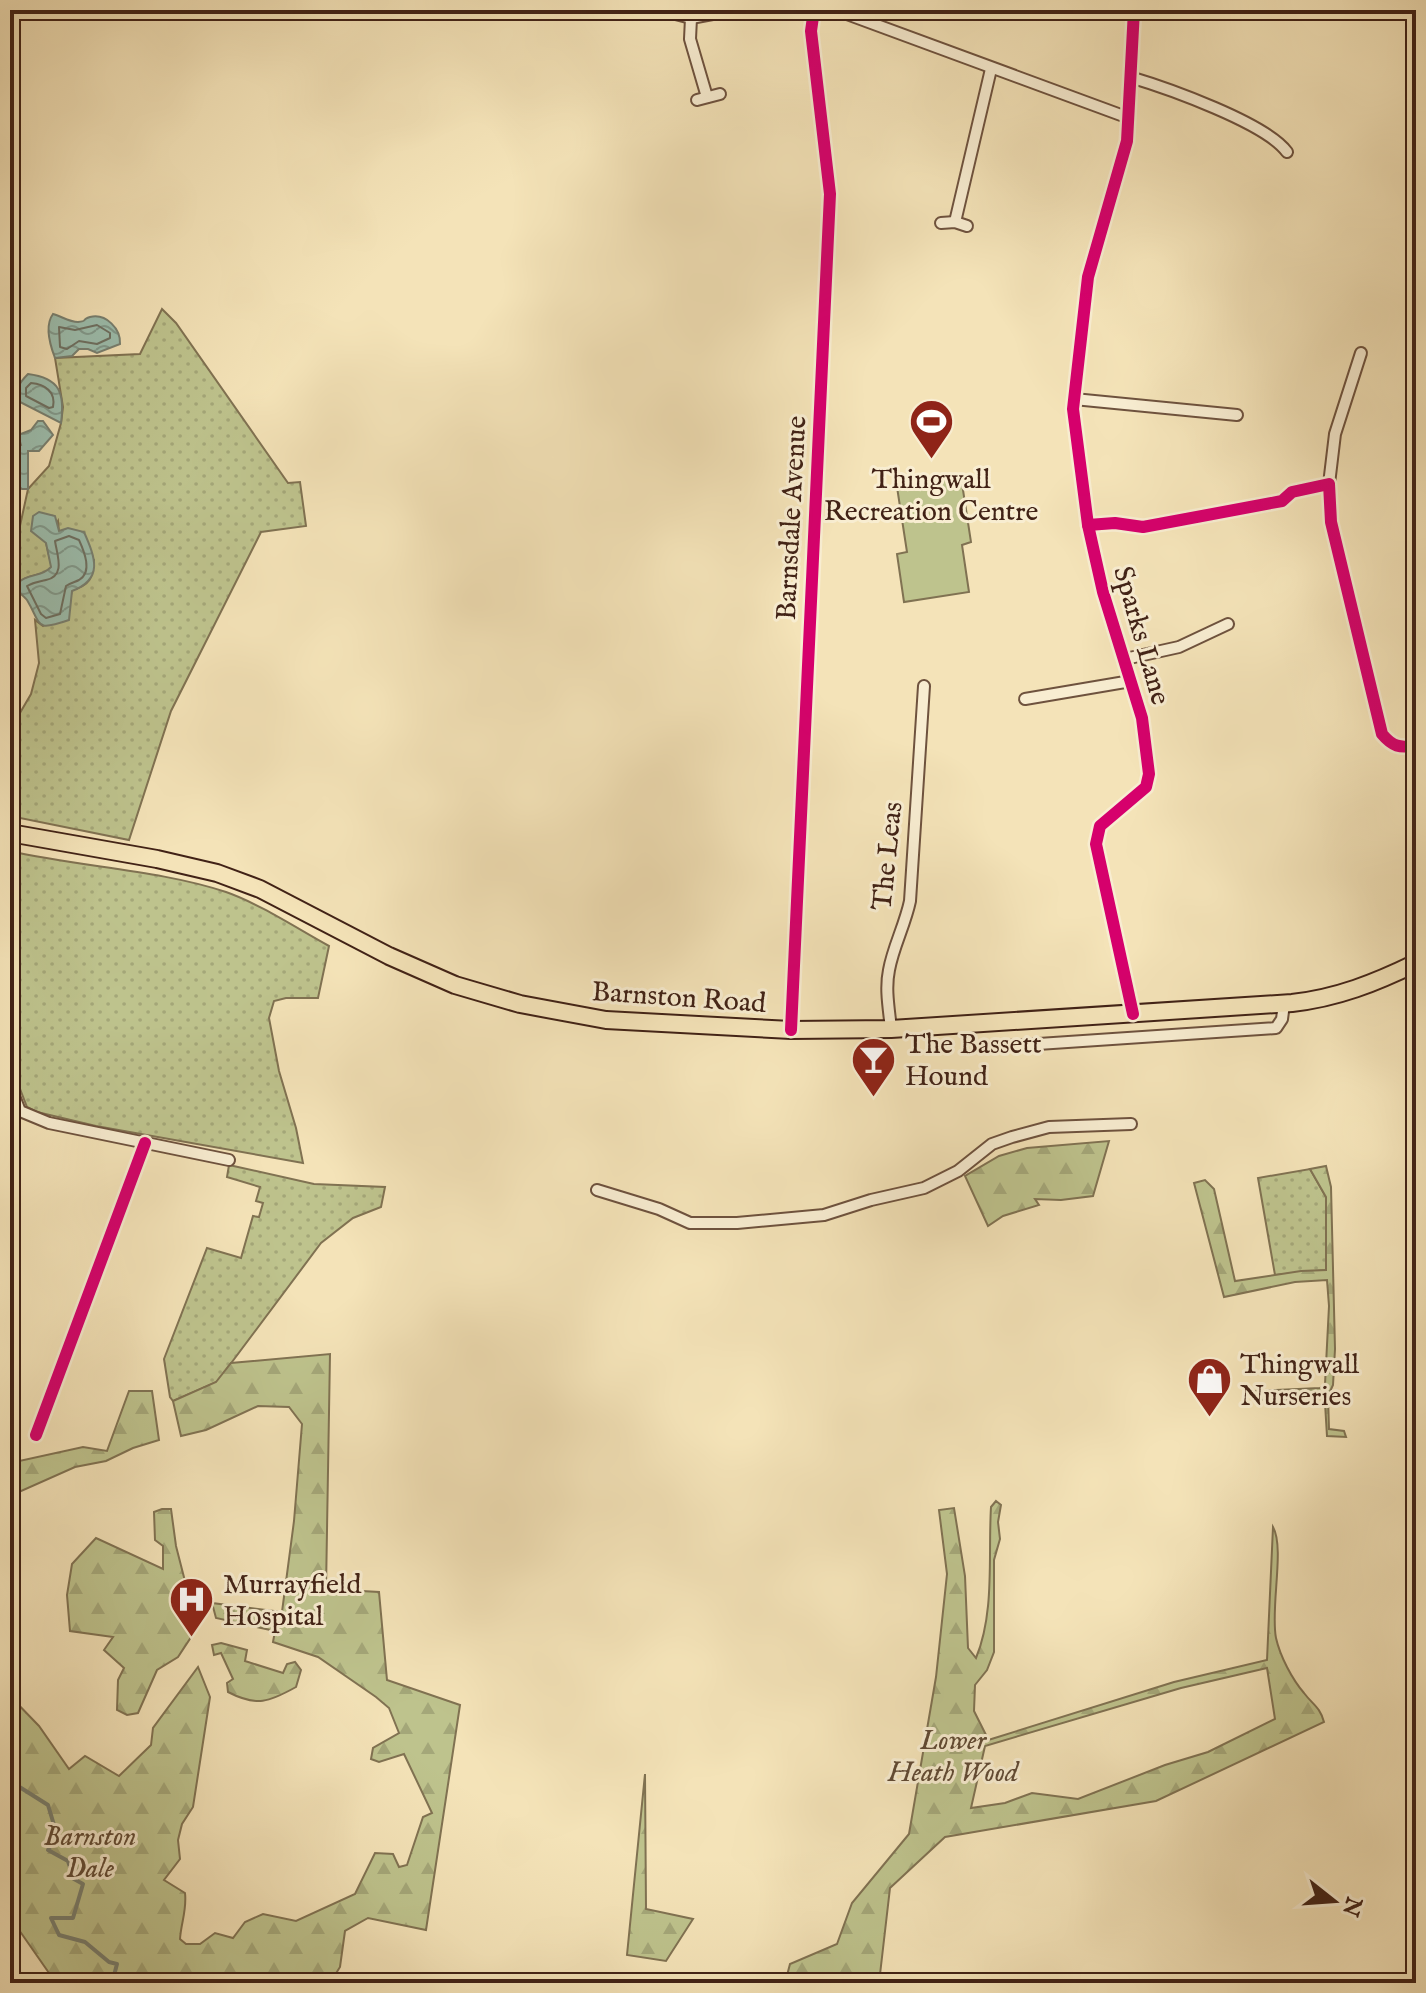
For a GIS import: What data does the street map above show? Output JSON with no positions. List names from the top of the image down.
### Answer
{
  "streets": {
    "main road": ["Barnston Road"],
    "street": ["Barnsdale Avenue", "Sparks Lane", "The Leas"]
  },
  "crossings": [
    ["Barnsdale Avenue", "Barnston Road"],
    ["Sparks Lane", "Barnston Road"],
    ["The Leas", "Barnston Road"]
  ],
  "parks": ["Lower Heath Wood", "Barnston Dale"],
  "places": {
    "sports": ["Thingwall Recreation Centre"],
    "bar": ["The Bassett Hound"],
    "shop": ["Thingwall Nurseries"],
    "hospital": ["Murrayfield Hospital"]
  },
  "north": "right"
}
